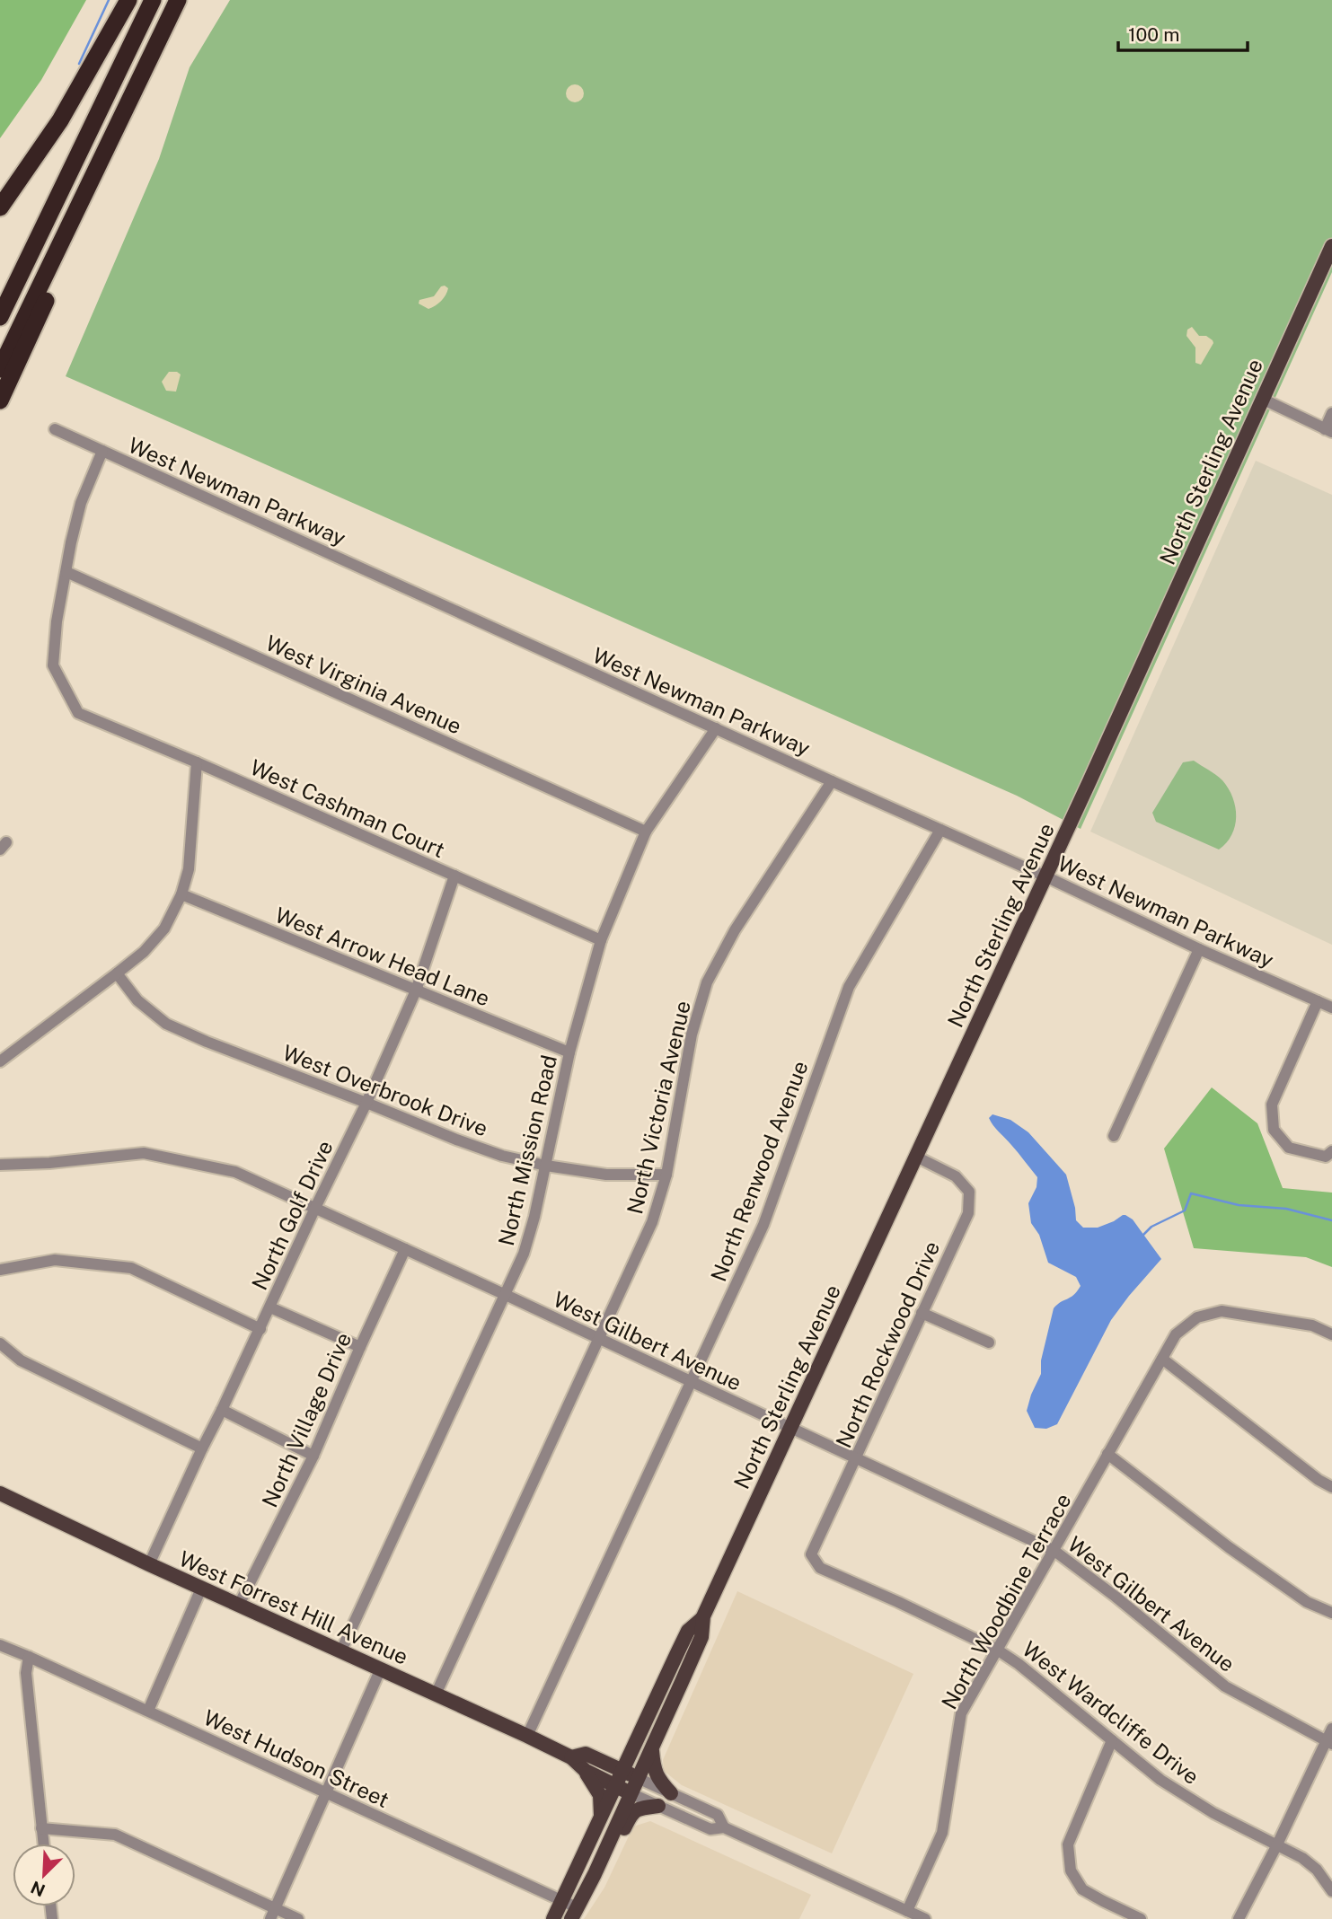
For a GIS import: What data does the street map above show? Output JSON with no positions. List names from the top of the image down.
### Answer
{
  "streets": {
    "main road": ["North Sterling Avenue", "West Forrest Hill Avenue"],
    "street": [
      "West Newman Parkway",
      "West Virginia Avenue",
      "West Cashman Court",
      "West Arrow Head Lane",
      "West Overbrook Drive",
      "North Victoria Avenue",
      "North Mission Road",
      "North Renwood Avenue",
      "North Golf Drive",
      "West Gilbert Avenue",
      "North Rockwood Drive",
      "North Village Drive",
      "North Woodbine Terrace",
      "West Wardcliffe Drive",
      "West Hudson Street"
    ]
  },
  "crossings": [
    ["North Sterling Avenue", "West Newman Parkway"],
    ["North Sterling Avenue", "West Gilbert Avenue"],
    ["North Sterling Avenue", "North Rockwood Drive"],
    ["North Sterling Avenue", "West Forrest Hill Avenue"],
    ["North Sterling Avenue", "West Hudson Street"],
    ["West Newman Parkway", "North Victoria Avenue"],
    ["West Newman Parkway", "North Mission Road"],
    ["West Newman Parkway", "North Renwood Avenue"],
    ["West Virginia Avenue", "West Cashman Court"],
    ["West Virginia Avenue", "North Mission Road"],
    ["West Cashman Court", "North Mission Road"],
    ["West Cashman Court", "North Golf Drive"],
    ["West Arrow Head Lane", "North Mission Road"],
    ["West Arrow Head Lane", "North Golf Drive"],
    ["West Overbrook Drive", "North Victoria Avenue"],
    ["West Overbrook Drive", "North Mission Road"],
    ["West Overbrook Drive", "North Golf Drive"],
    ["North Victoria Avenue", "West Gilbert Avenue"],
    ["North Victoria Avenue", "West Forrest Hill Avenue"],
    ["North Mission Road", "West Gilbert Avenue"],
    ["North Mission Road", "West Forrest Hill Avenue"],
    ["North Renwood Avenue", "West Gilbert Avenue"],
    ["North Renwood Avenue", "West Forrest Hill Avenue"],
    ["North Golf Drive", "West Gilbert Avenue"],
    ["North Golf Drive", "West Forrest Hill Avenue"],
    ["West Gilbert Avenue", "North Rockwood Drive"],
    ["West Gilbert Avenue", "North Village Drive"],
    ["West Gilbert Avenue", "North Woodbine Terrace"],
    ["North Rockwood Drive", "West Wardcliffe Drive"],
    ["North Village Drive", "West Forrest Hill Avenue"],
    ["North Woodbine Terrace", "West Forrest Hill Avenue"],
    ["North Woodbine Terrace", "West Wardcliffe Drive"]
  ],
  "scale_bar": "100 m",
  "north": "bottom left"
}
